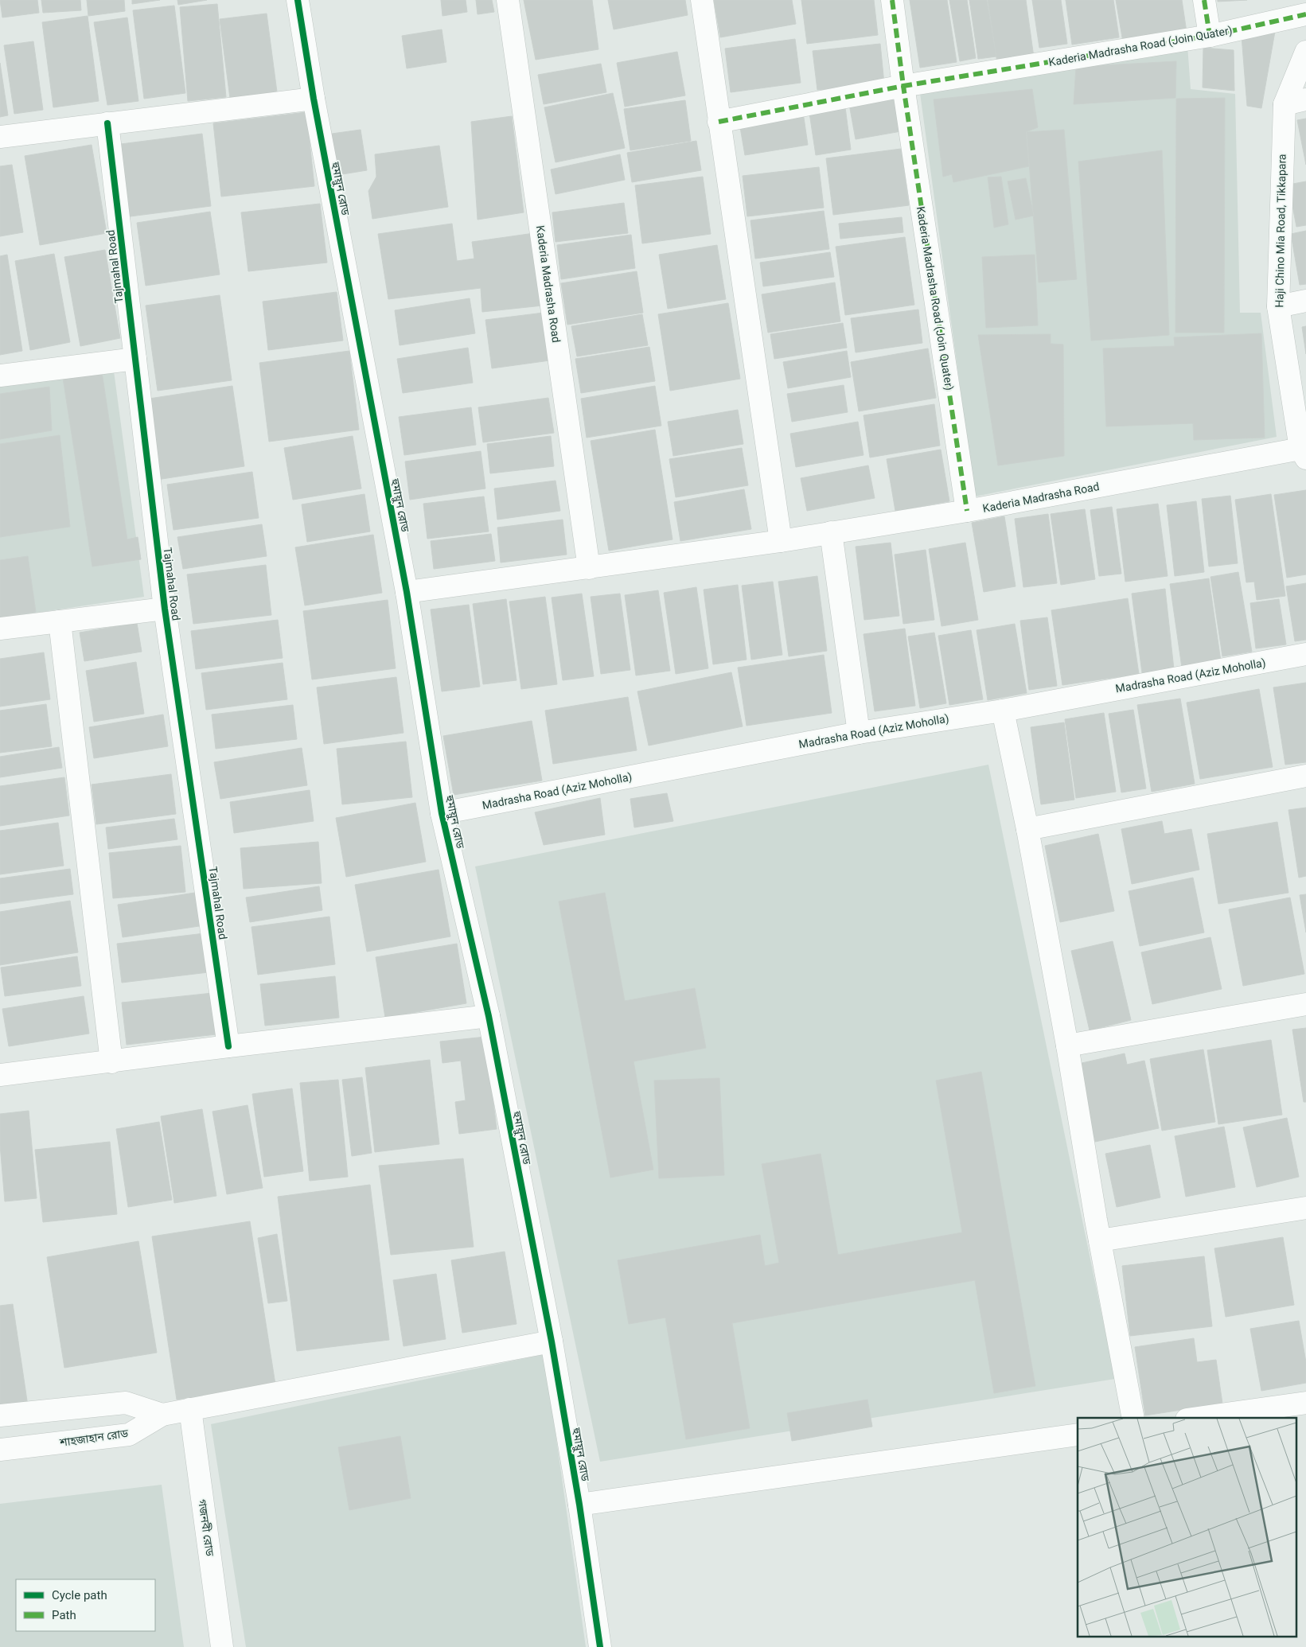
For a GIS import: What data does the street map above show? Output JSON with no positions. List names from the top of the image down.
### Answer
{
  "streets": {
    "street": [
      "Kaderia Madrasha Road (Join Quater)",
      "হুমায়ুন রোড",
      "Haji Chino Mia Road, Tikkapara",
      "Tajmahal Road",
      "Kaderia Madrasha Road",
      "Madrasha Road (Aziz Moholla)",
      "শাহজাহান রোড",
      "গজনবী রোড"
    ]
  },
  "crossings": [
    ["Kaderia Madrasha Road (Join Quater)", "Kaderia Madrasha Road"],
    ["হুমায়ুন রোড", "Kaderia Madrasha Road"],
    ["হুমায়ুন রোড", "Madrasha Road (Aziz Moholla)"],
    ["Haji Chino Mia Road, Tikkapara", "Kaderia Madrasha Road"]
  ],
  "legend": ["Cycle path", "Path"]
}
